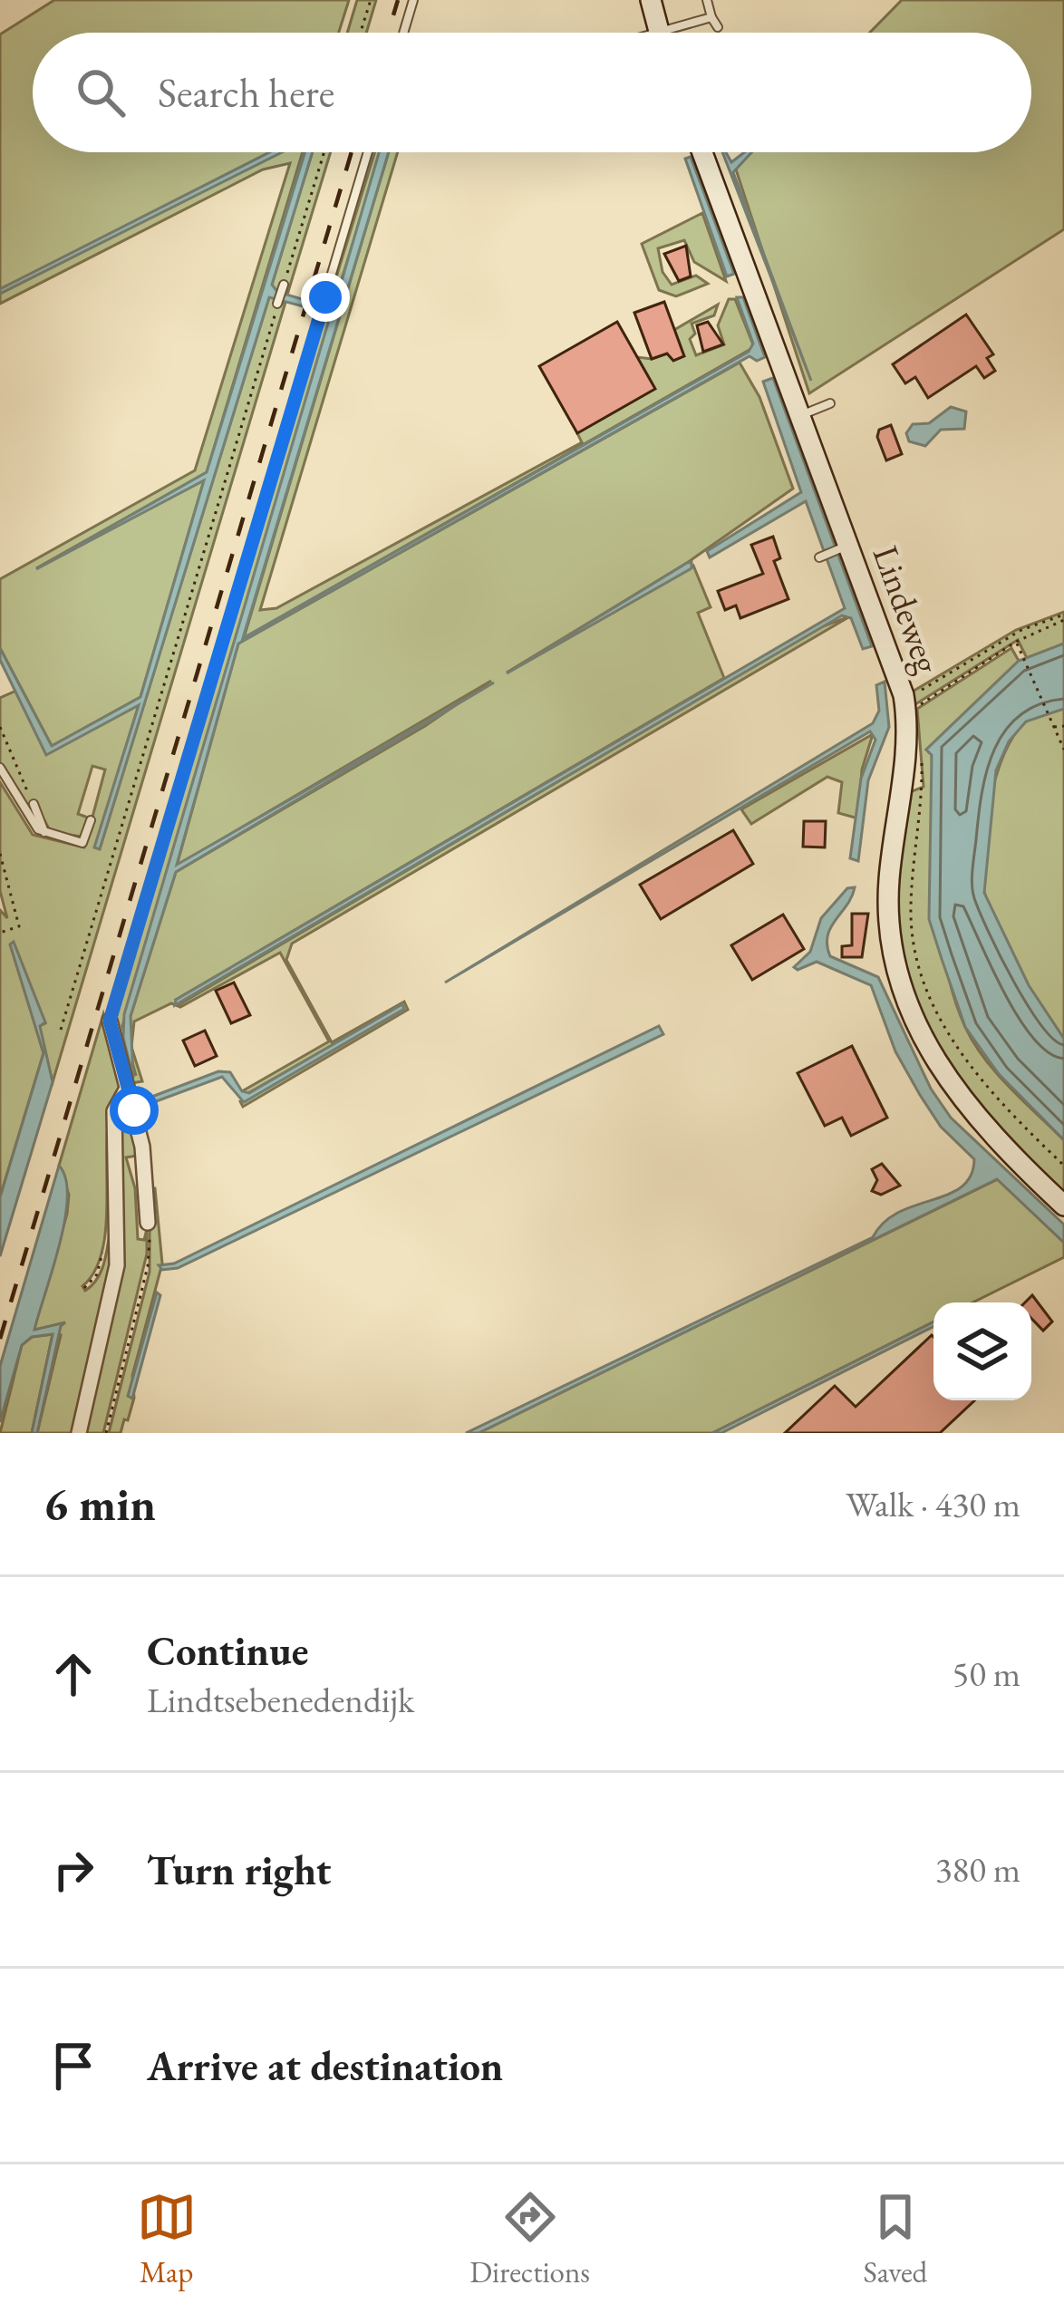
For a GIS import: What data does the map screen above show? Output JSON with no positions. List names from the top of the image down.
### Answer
{
  "streets": {
    "main road": ["Lindeweg"]
  },
  "page": {
    "search": "Search here",
    "heading": ["6 min", "Walk · 430 m"],
    "list": [
      ["Continue", "Lindtsebenedendijk", "50 m"],
      ["Turn right", "380 m"],
      "Arrive at destination"
    ],
    "nav": ["Map", "Directions", "Saved"]
  }
}
